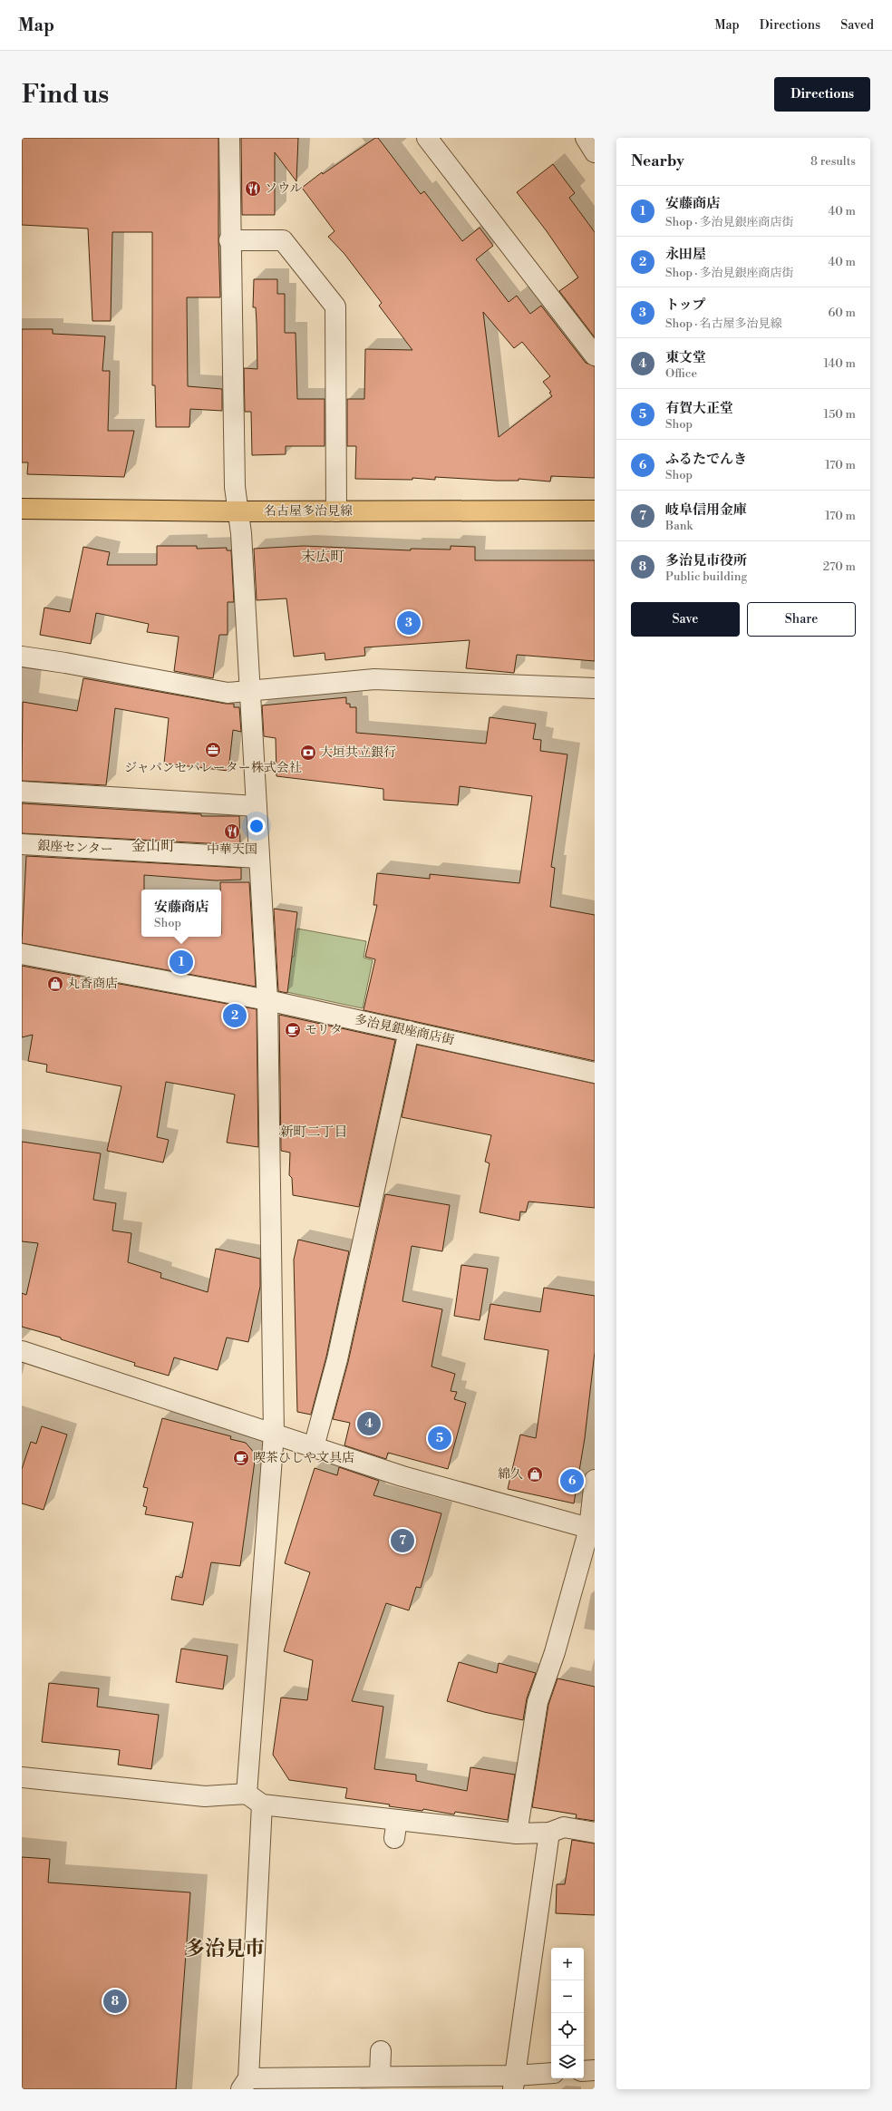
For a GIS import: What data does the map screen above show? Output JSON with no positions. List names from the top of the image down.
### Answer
{
  "streets": {
    "main road": ["名古屋多治見線"],
    "street": ["銀座センター", "多治見銀座商店街"]
  },
  "districts": [
    "末広町",
    "金山町",
    "新町二丁目",
    "多治見市"
  ],
  "places": {
    "restaurant": ["ソウル", "中華天国"],
    "office": ["ジャパンセパレーター株式会社"],
    "bank": ["大垣共立銀行"],
    "shop": ["丸香商店", "綿久"],
    "cafe": ["モリタ", "喫茶ひしや文具店"]
  },
  "page": {
    "header": "Map",
    "nav": ["Map", "Directions", "Saved"],
    "buttons": [
      "Directions",
      ["Save", "Share"]
    ],
    "title": "Find us",
    "heading": ["Nearby", "8 results"],
    "list": [
      {
        "mark": "1",
        "name": "安藤商店",
        "note": "Shop · 多治見銀座商店街",
        "value": "40 m"
      },
      {
        "mark": "2",
        "name": "永田屋",
        "note": "Shop · 多治見銀座商店街",
        "value": "40 m"
      },
      {
        "mark": "3",
        "name": "トップ",
        "note": "Shop · 名古屋多治見線",
        "value": "60 m"
      },
      {
        "mark": "4",
        "name": "東文堂",
        "note": "Office",
        "value": "140 m"
      },
      {
        "mark": "5",
        "name": "有賀大正堂",
        "note": "Shop",
        "value": "150 m"
      },
      {
        "mark": "6",
        "name": "ふるたでんき",
        "note": "Shop",
        "value": "170 m"
      },
      {
        "mark": "7",
        "name": "岐阜信用金庫",
        "note": "Bank",
        "value": "170 m"
      },
      {
        "mark": "8",
        "name": "多治見市役所",
        "note": "Public building",
        "value": "270 m"
      }
    ],
    "pins": [
      "3",
      "1",
      "2",
      "4",
      "5",
      "6",
      "7",
      "8"
    ],
    "popup": ["安藤商店", "Shop"],
    "map_buttons": ["+", "−"]
  }
}
